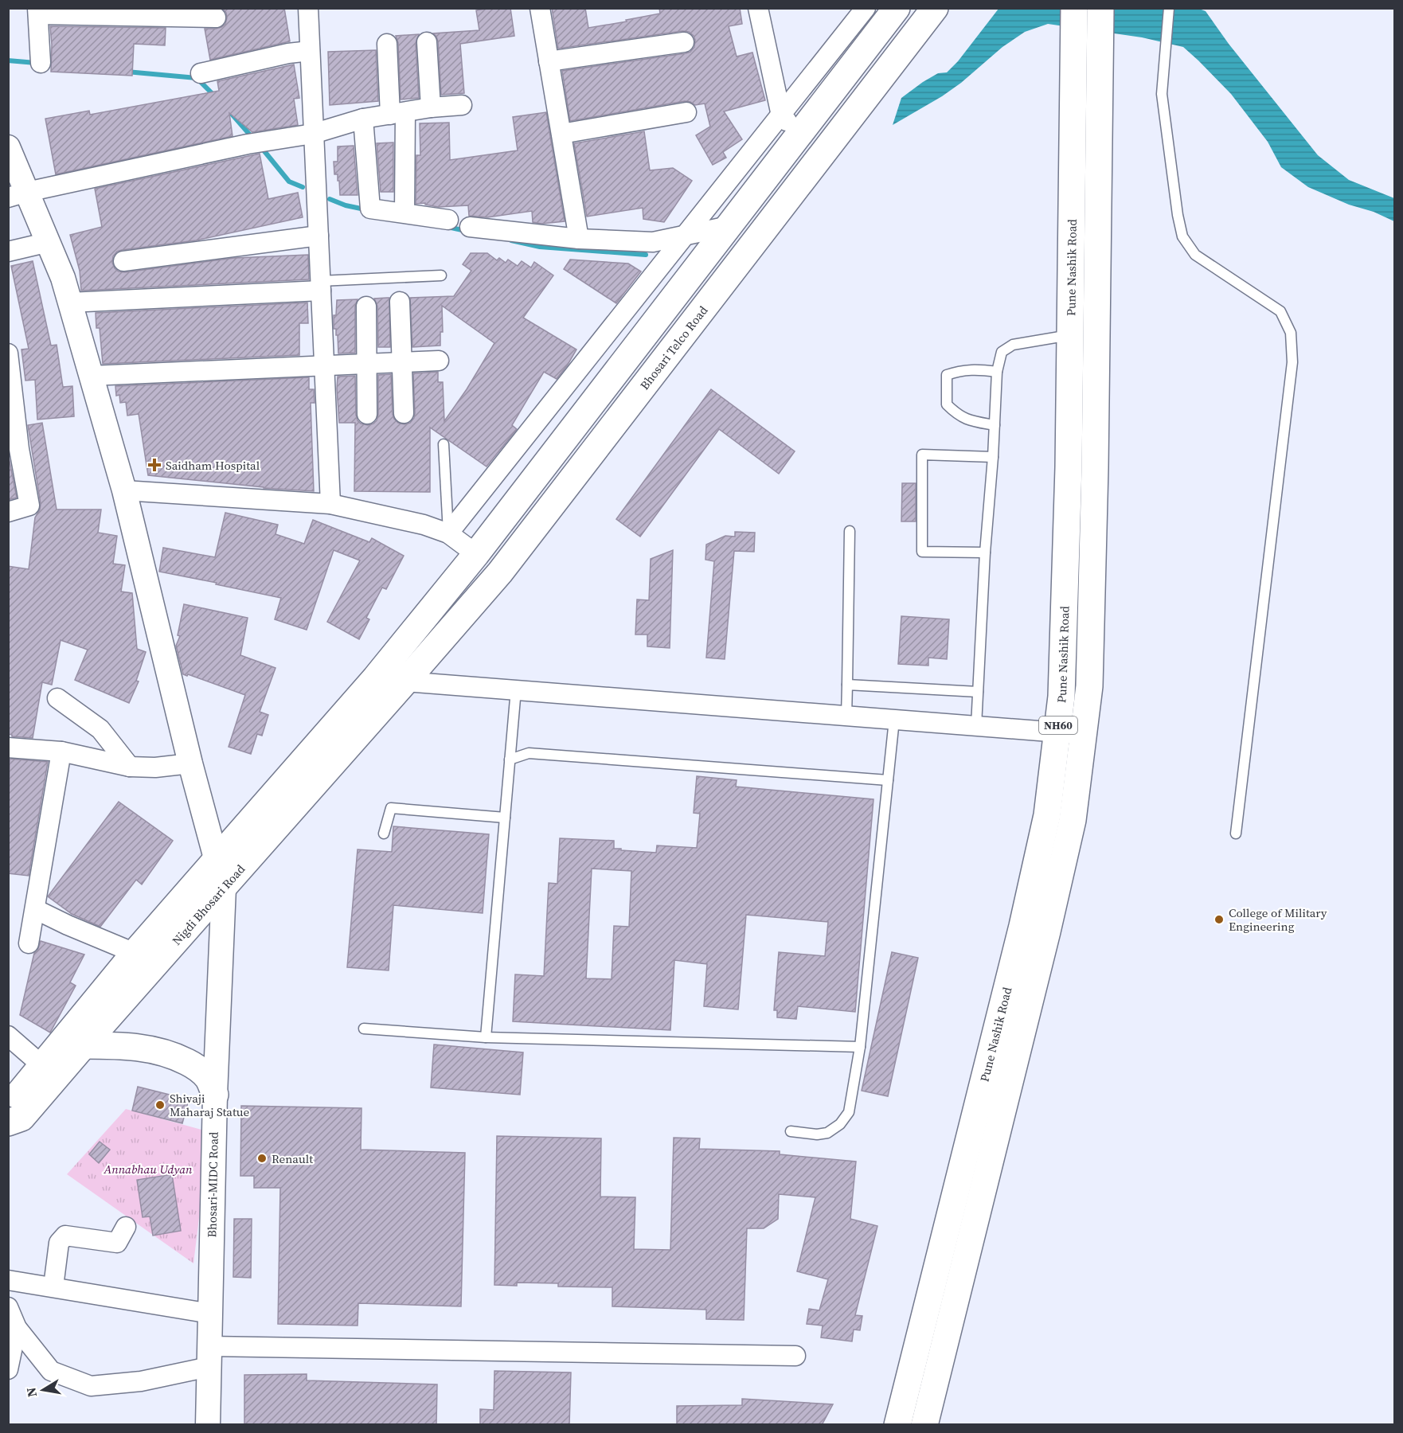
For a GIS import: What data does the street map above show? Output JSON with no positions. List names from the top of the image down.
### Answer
{
  "streets": {
    "main road": [
      "Pune Nashik Road",
      "Bhosari Telco Road",
      "NH60",
      "Nigdi Bhosari Road"
    ],
    "street": ["Bhosari-MIDC Road"]
  },
  "crossings": [
    ["Bhosari Telco Road", "Nigdi Bhosari Road"],
    ["Nigdi Bhosari Road", "Bhosari-MIDC Road"]
  ],
  "parks": ["Annabhau Udyan"],
  "places": {
    "health": ["Saidham Hospital"],
    "other": ["College of Military Engineering", "Shivaji Maharaj Statue", "Renault"]
  },
  "north": "left"
}
